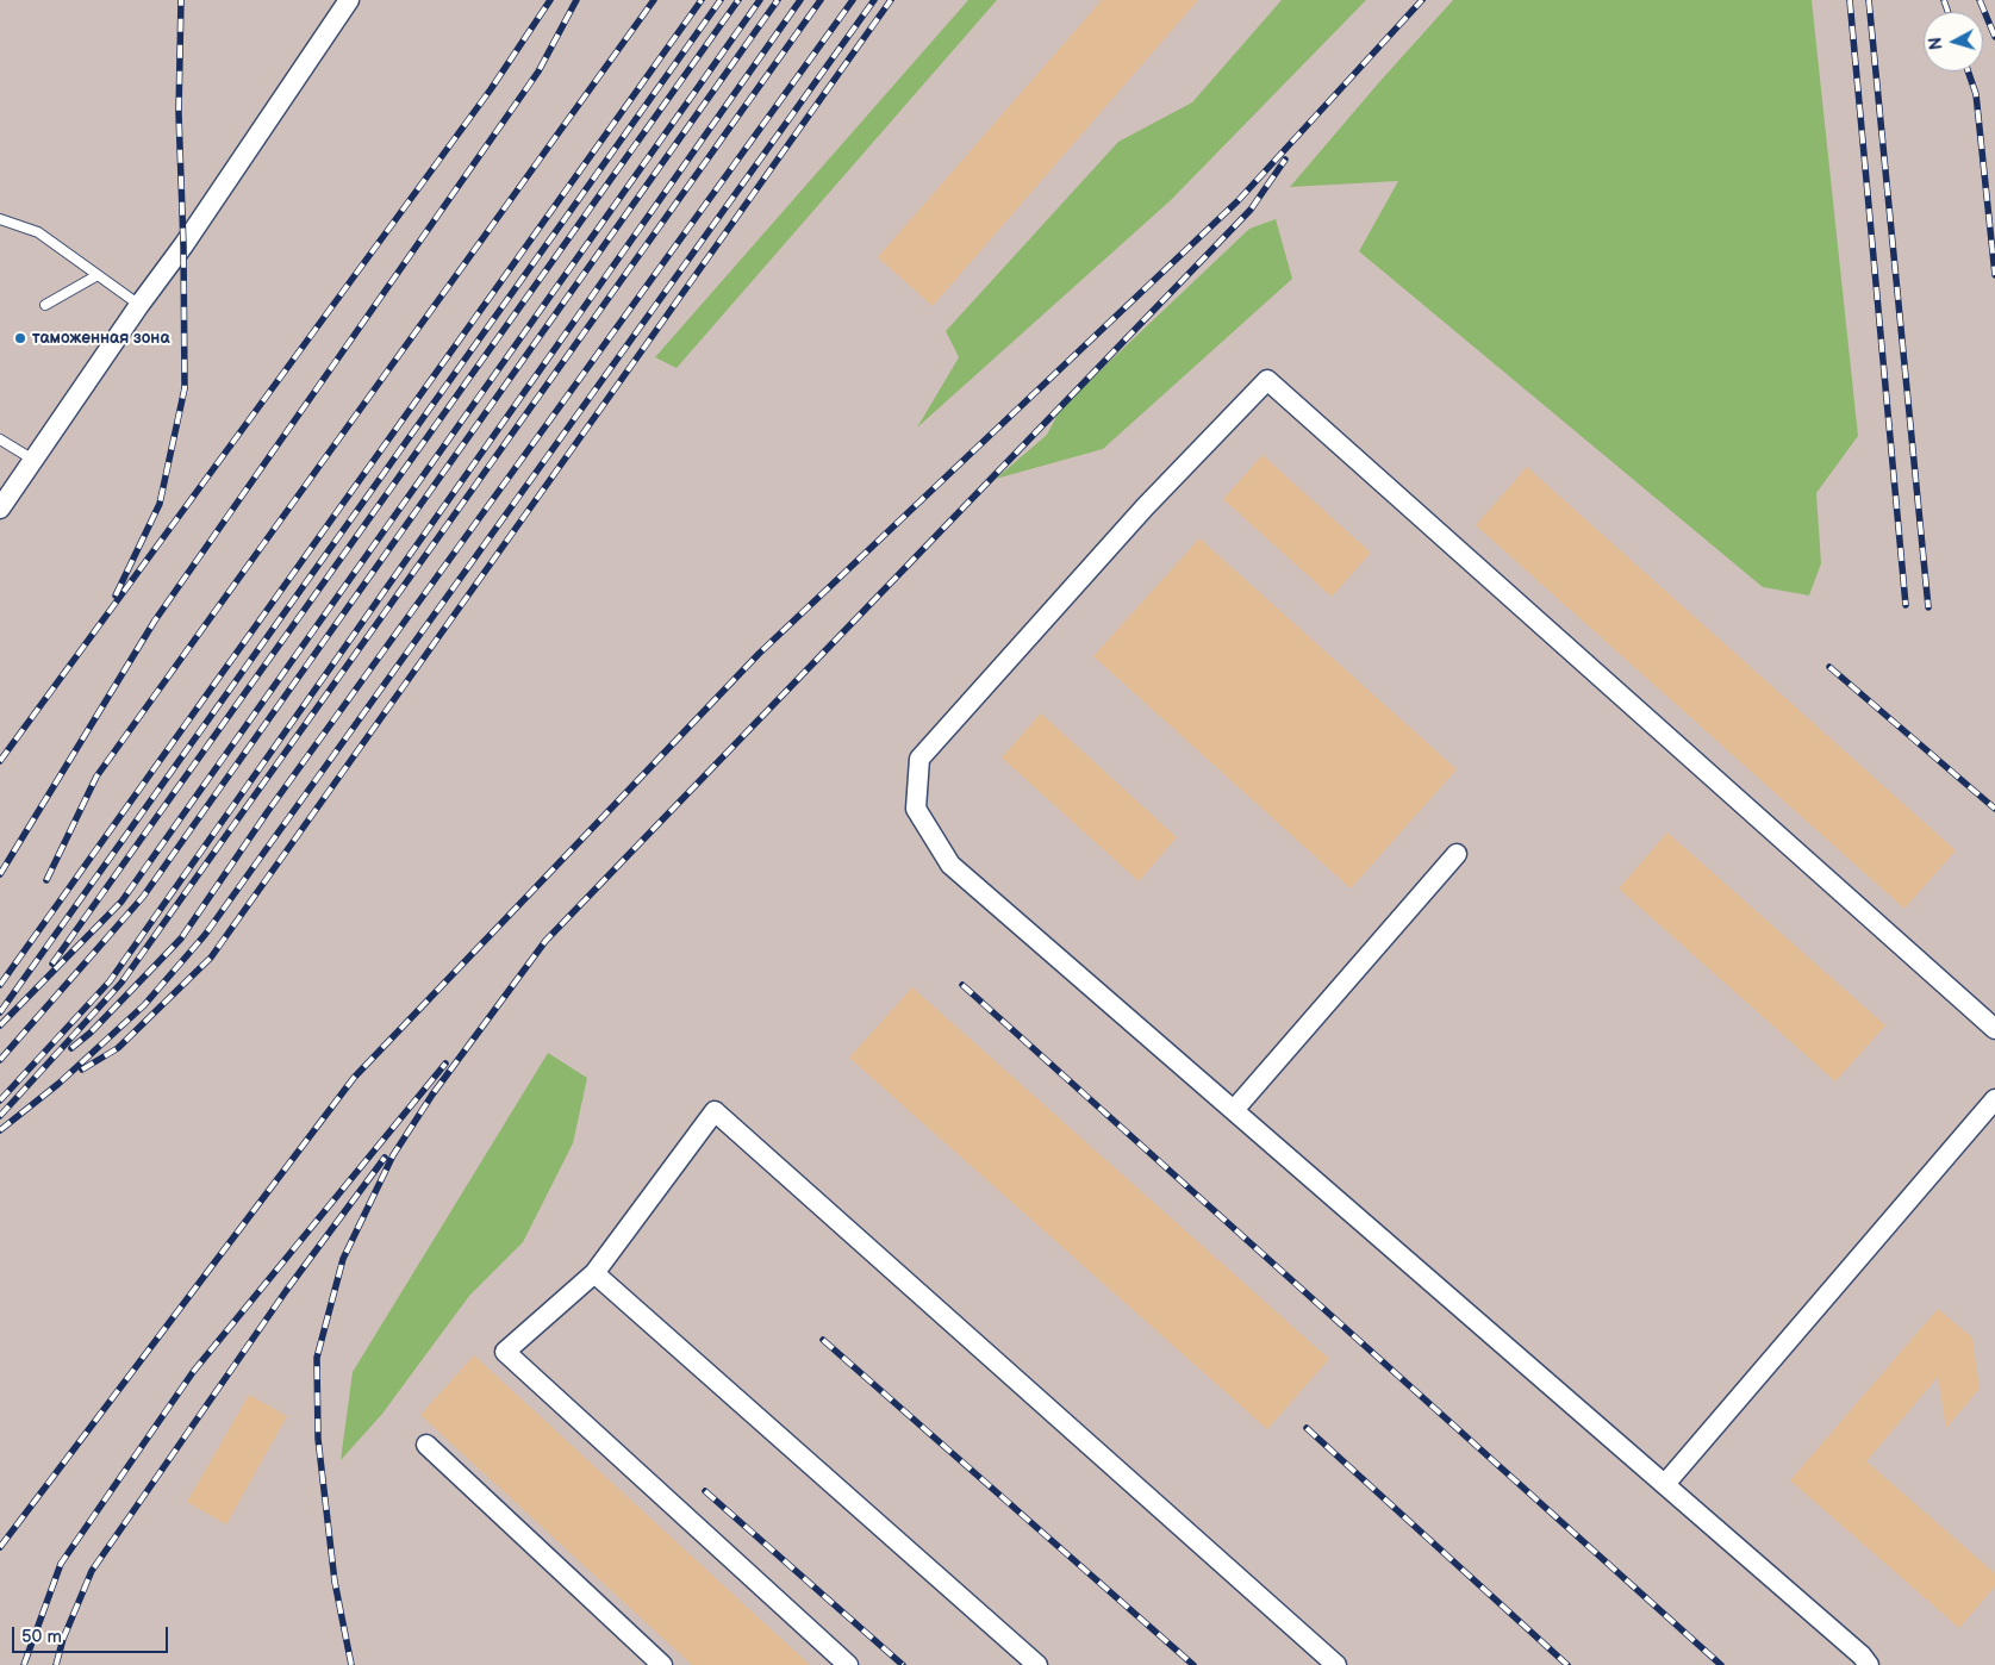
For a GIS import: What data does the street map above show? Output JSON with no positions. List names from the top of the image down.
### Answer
{
  "places": ["таможенная зона"],
  "scale_bar": "50 m",
  "north": "left"
}
